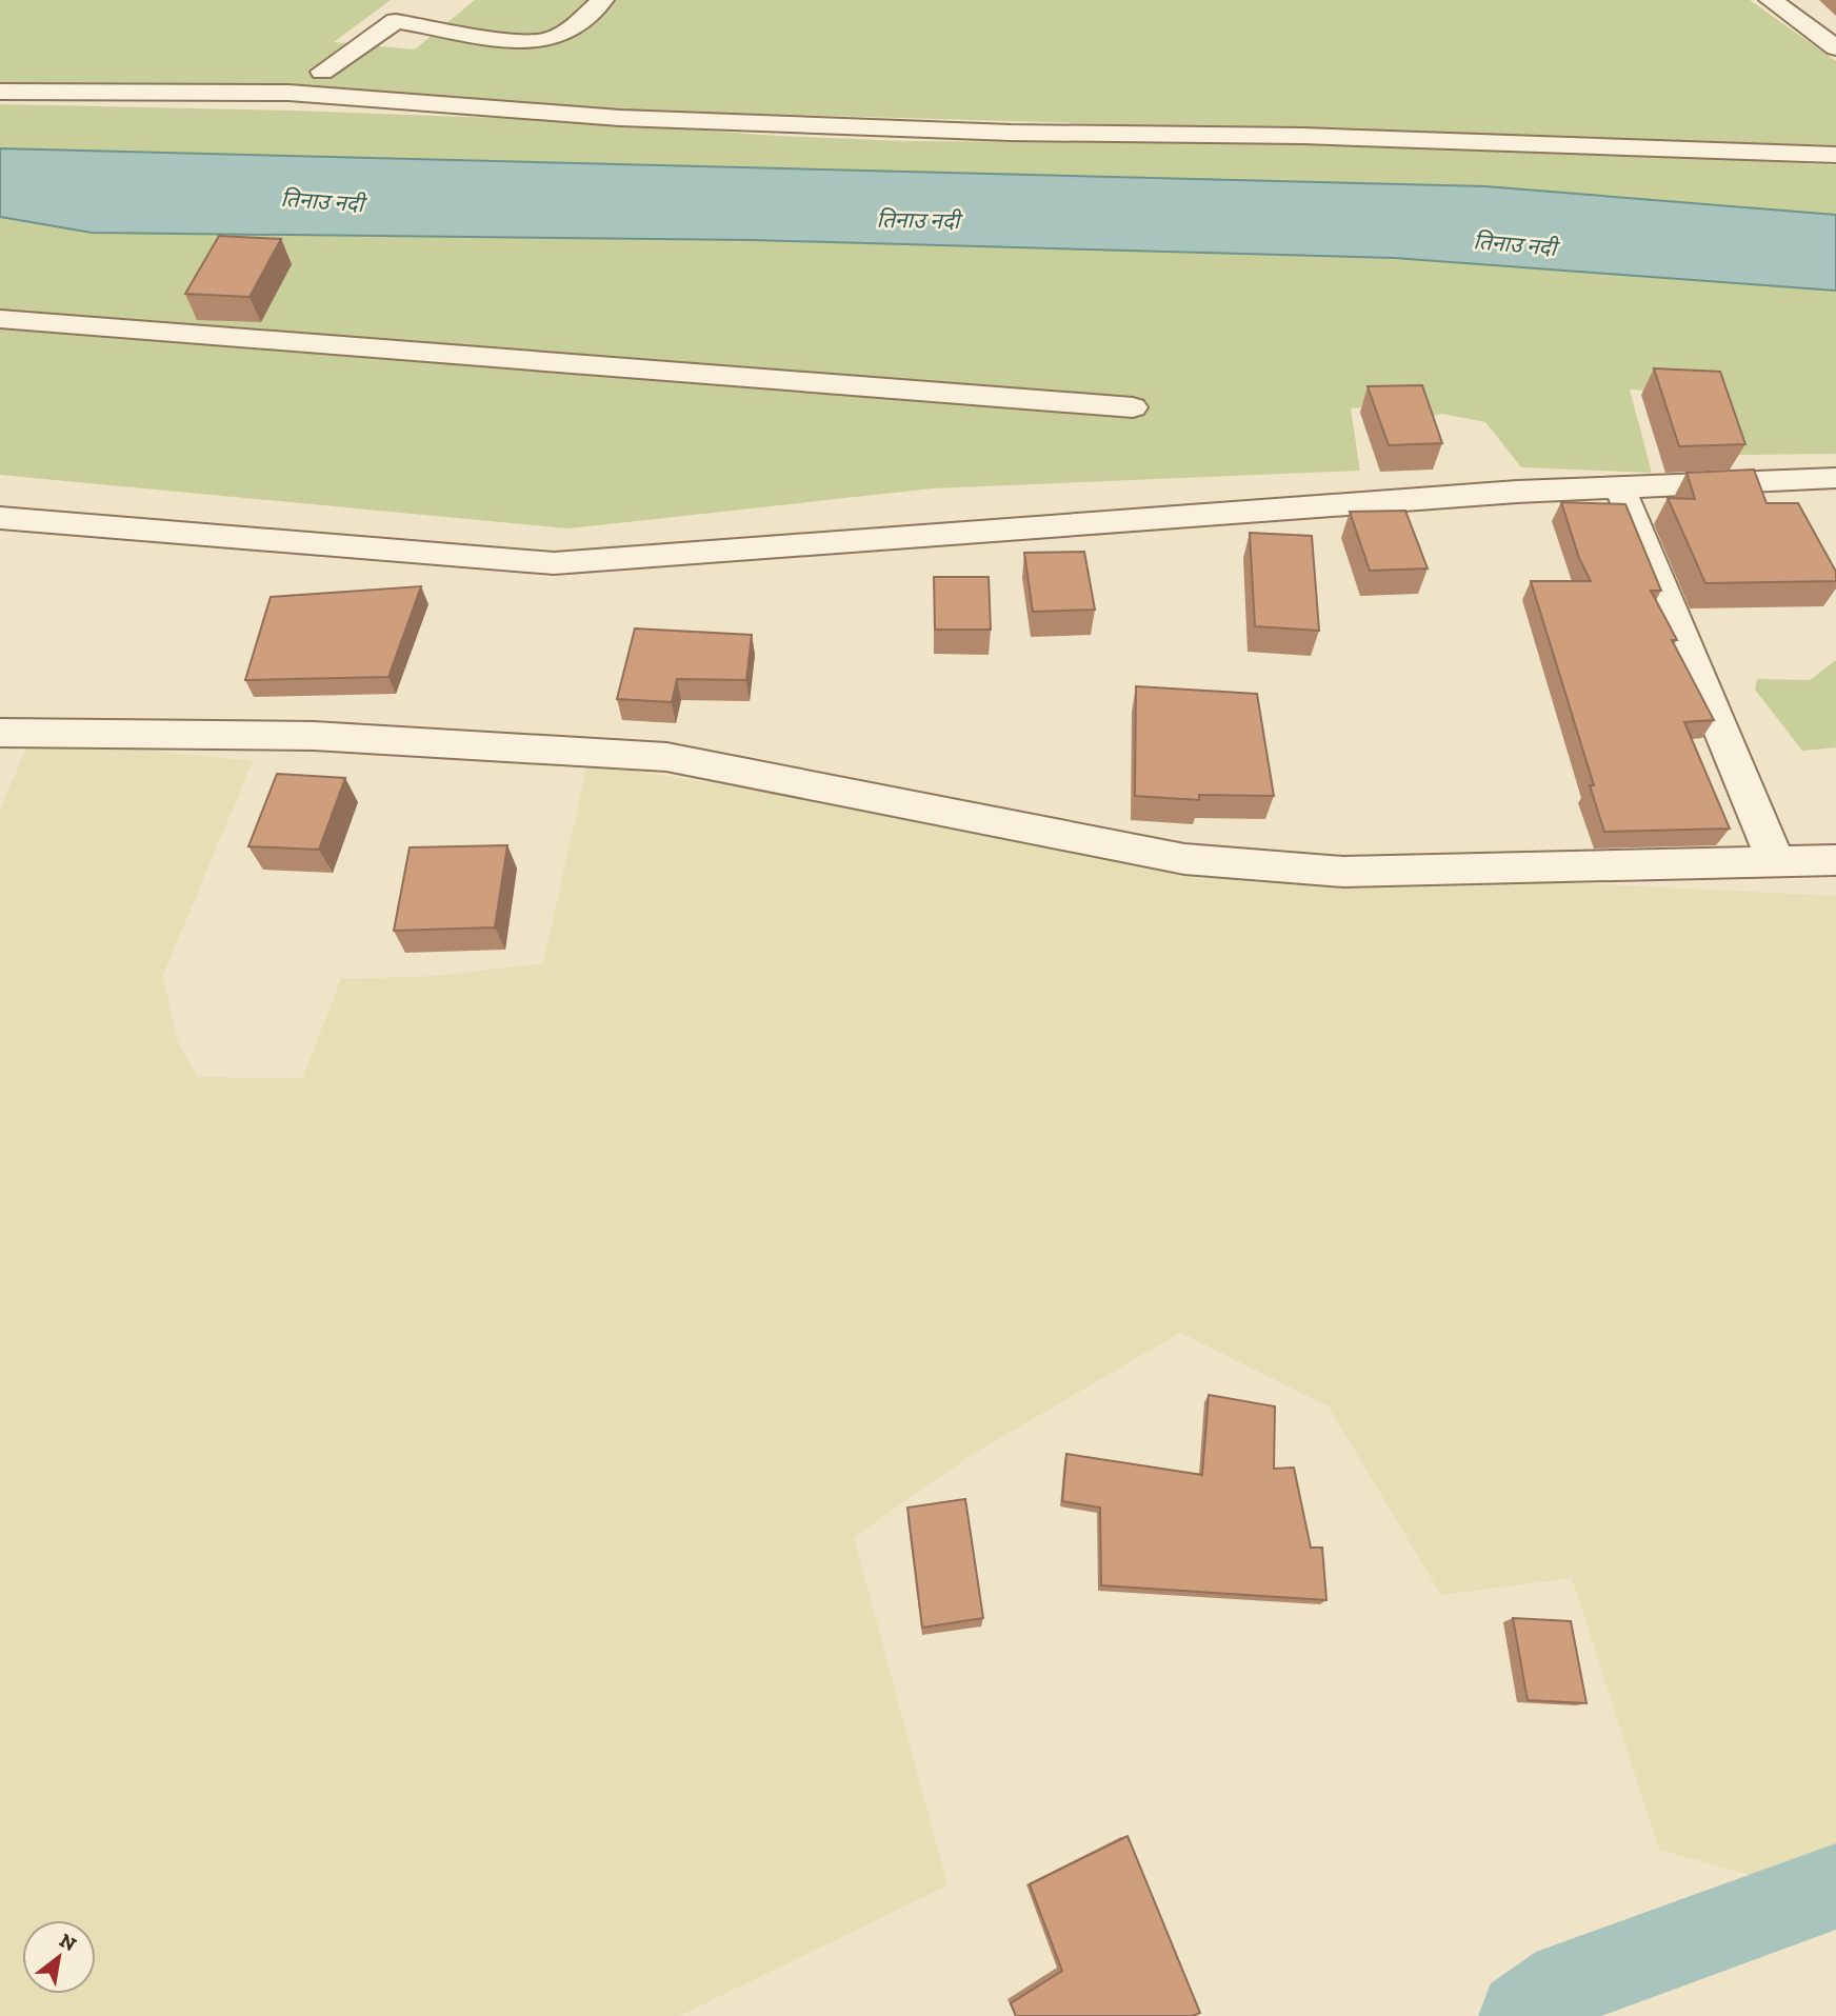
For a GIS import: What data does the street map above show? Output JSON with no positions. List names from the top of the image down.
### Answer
{
  "water": ["तिनाउ नदी"],
  "north": "top right"
}
